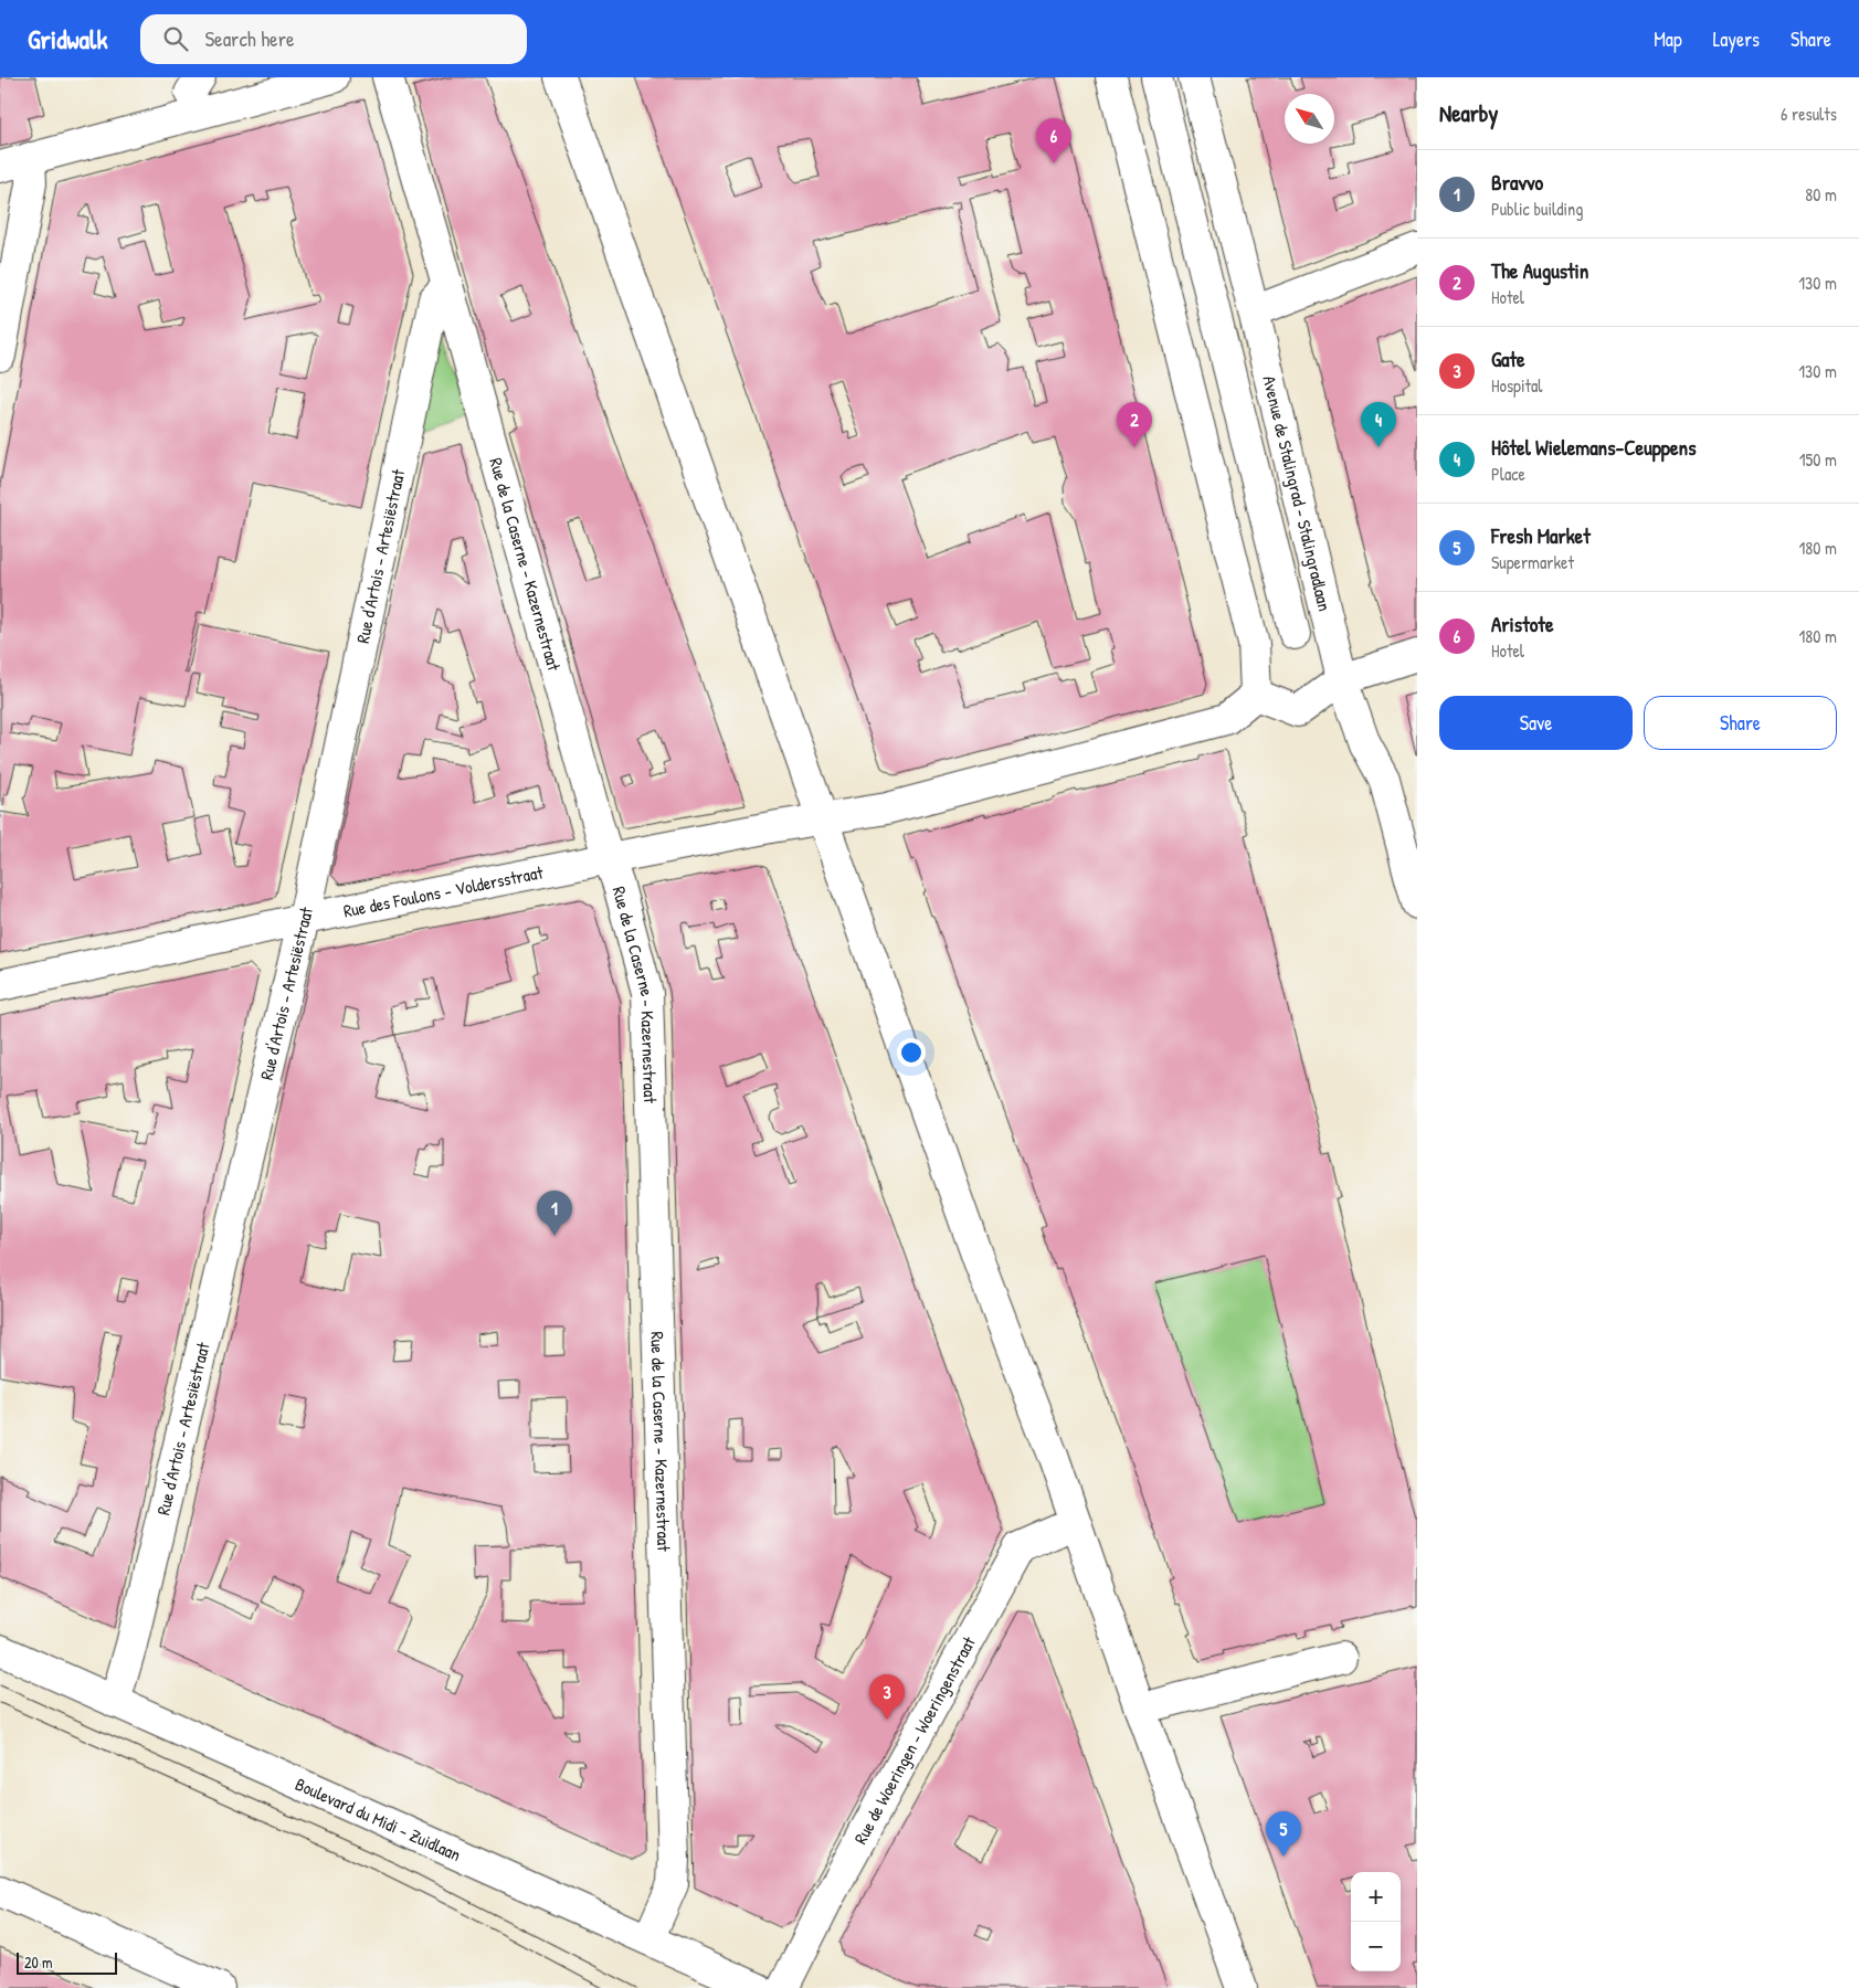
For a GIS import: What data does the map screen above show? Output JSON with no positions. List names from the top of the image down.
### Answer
{
  "streets": {
    "street": [
      "Avenue de Stalingrad - Stalingradlaan",
      "Rue d'Artois - Artesiëstraat",
      "Rue de la Caserne - Kazernestraat",
      "Rue des Foulons - Voldersstraat",
      "Rue de Woeringen - Woeringenstraat",
      "Boulevard du Midi - Zuidlaan"
    ]
  },
  "crossings": [
    ["Rue d'Artois - Artesiëstraat", "Rue de la Caserne - Kazernestraat"],
    ["Rue d'Artois - Artesiëstraat", "Rue des Foulons - Voldersstraat"],
    ["Rue d'Artois - Artesiëstraat", "Boulevard du Midi - Zuidlaan"],
    ["Rue de la Caserne - Kazernestraat", "Rue des Foulons - Voldersstraat"],
    ["Rue de la Caserne - Kazernestraat", "Boulevard du Midi - Zuidlaan"]
  ],
  "scale_bar": "20 m",
  "north": "top left",
  "page": {
    "header": "Gridwalk",
    "search": "Search here",
    "nav": ["Map", "Layers", "Share"],
    "heading": ["Nearby", "6 results"],
    "pins": [
      "6",
      "2",
      "4",
      "1",
      "3",
      "5"
    ],
    "list": [
      {
        "mark": "1",
        "name": "Bravvo",
        "note": "Public building",
        "value": "80 m"
      },
      {
        "mark": "2",
        "name": "The Augustin",
        "note": "Hotel",
        "value": "130 m"
      },
      {
        "mark": "3",
        "name": "Gate",
        "note": "Hospital",
        "value": "130 m"
      },
      {
        "mark": "4",
        "name": "Hôtel Wielemans-Ceuppens",
        "note": "Place",
        "value": "150 m"
      },
      {
        "mark": "5",
        "name": "Fresh Market",
        "note": "Supermarket",
        "value": "180 m"
      },
      {
        "mark": "6",
        "name": "Aristote",
        "note": "Hotel",
        "value": "180 m"
      }
    ],
    "buttons": ["Save", "Share"],
    "map_buttons": ["+", "−"],
    "scale": "20 m"
  }
}
